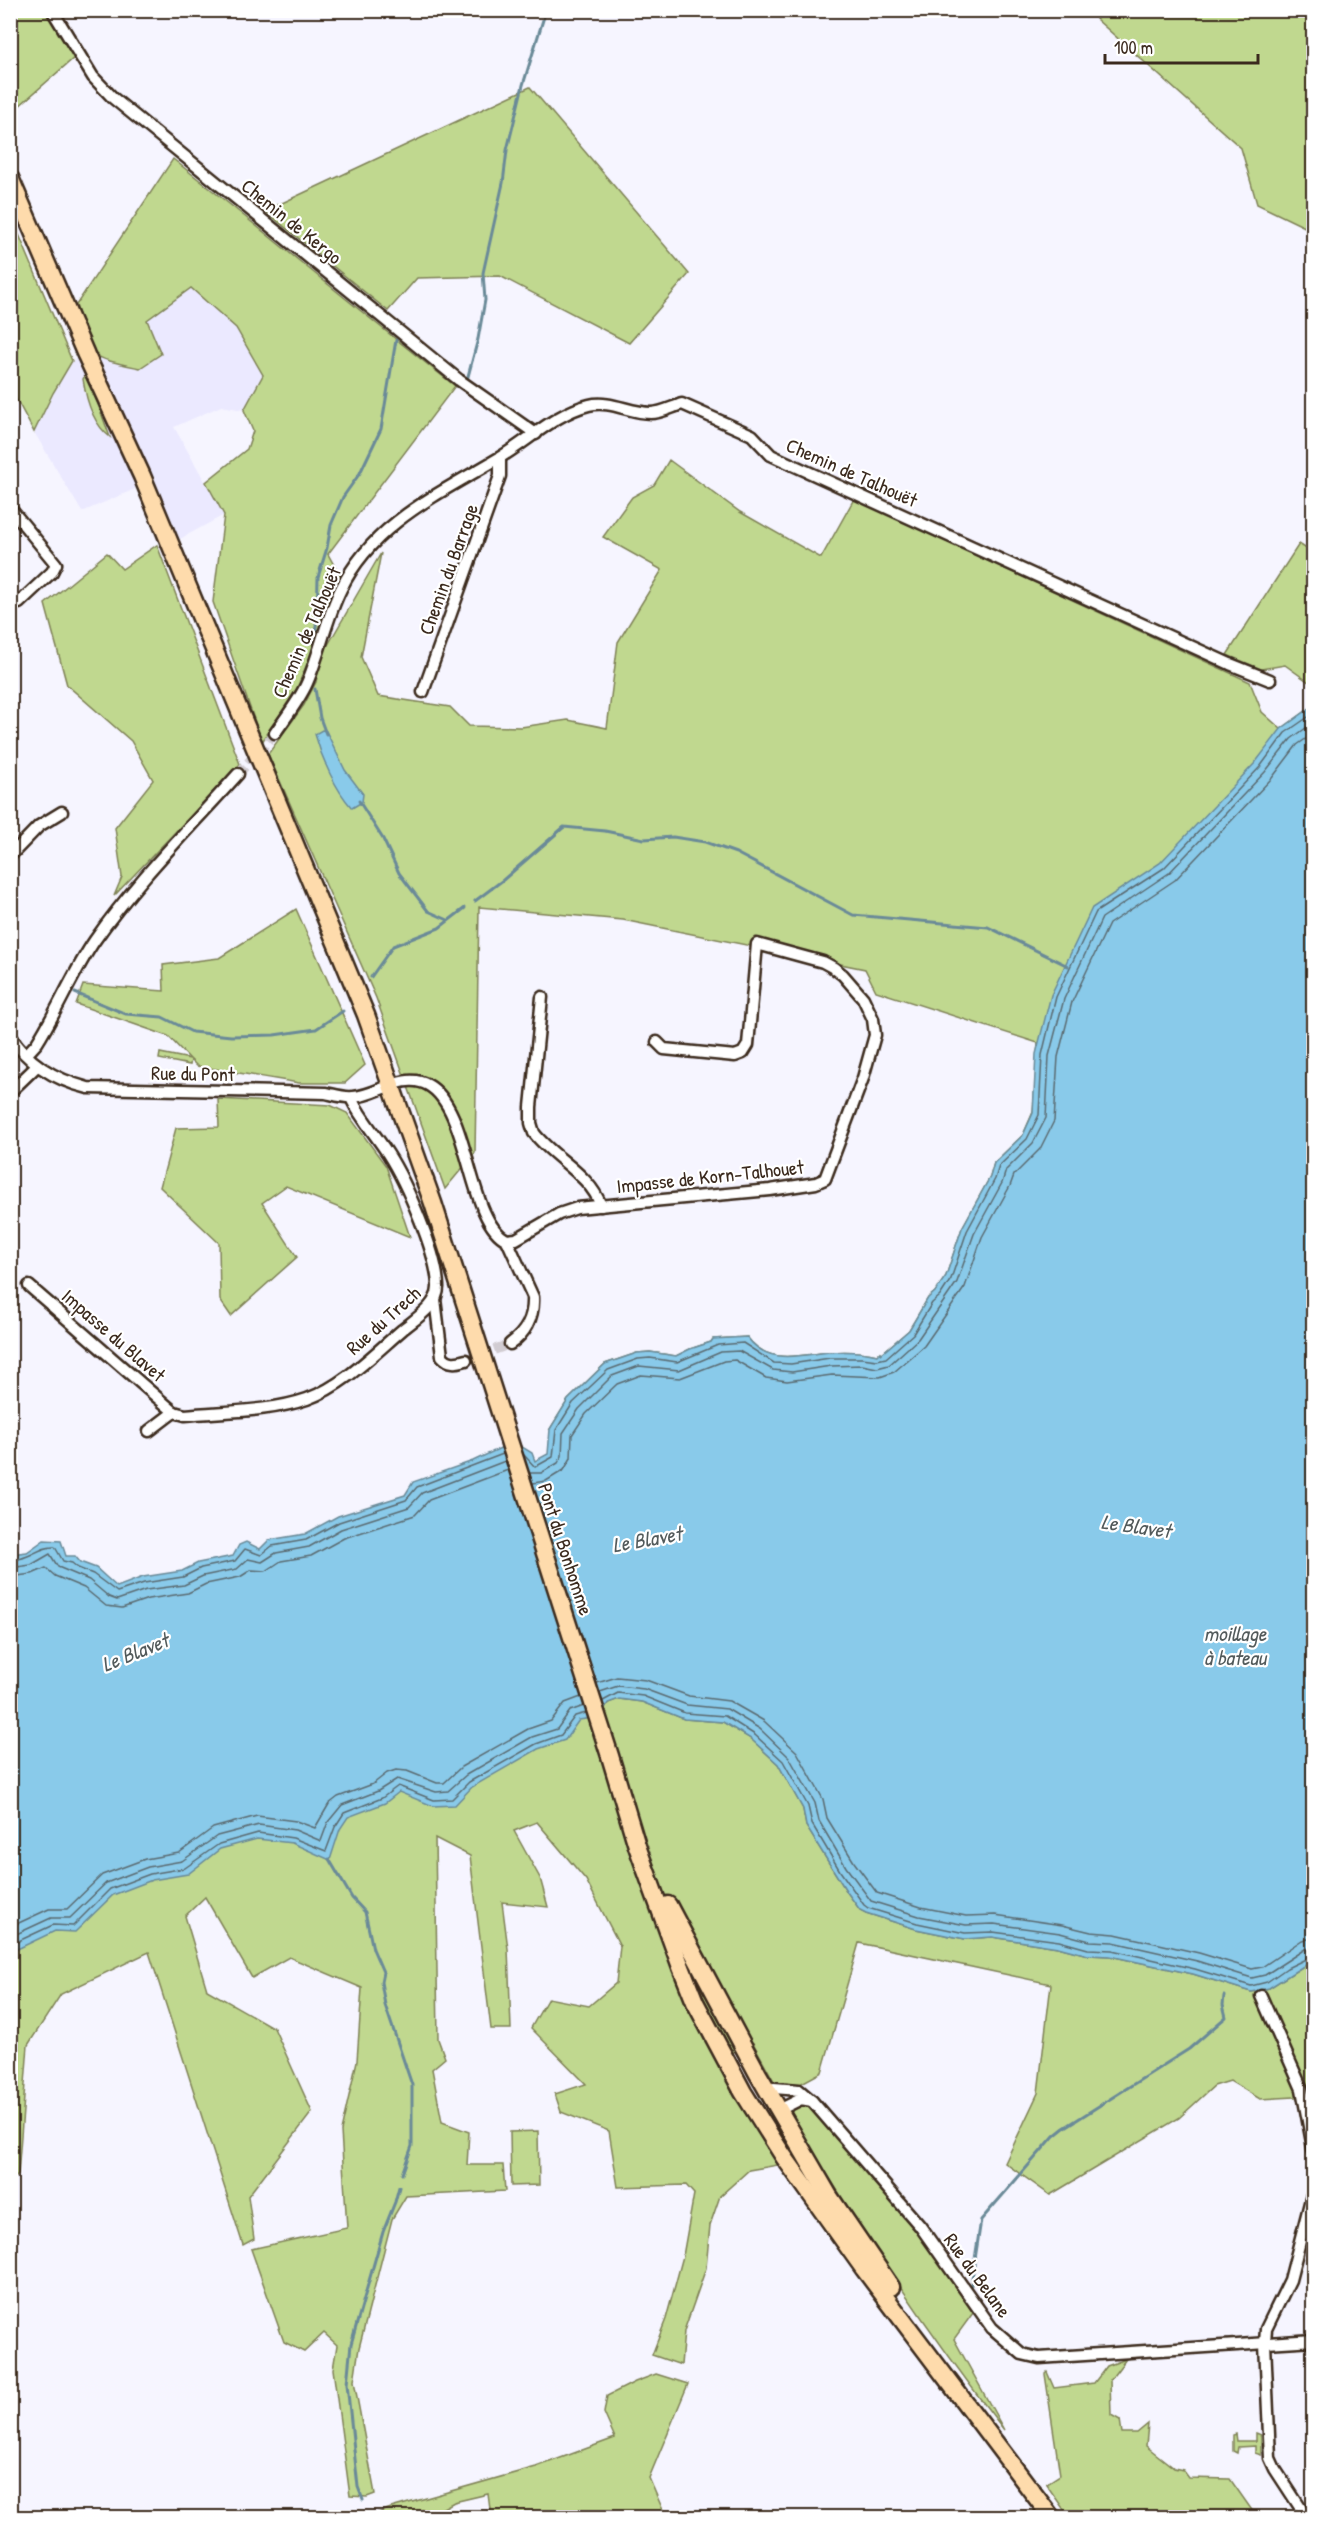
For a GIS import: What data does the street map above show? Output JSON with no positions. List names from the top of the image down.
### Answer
{
  "streets": {
    "main road": ["Pont du Bonhomme"],
    "street": [
      "Chemin de Kergo",
      "Chemin de Talhouët",
      "Chemin du Barrage",
      "Rue du Pont",
      "Impasse de Korn-Talhouet",
      "Rue du Trech",
      "Impasse du Blavet",
      "Rue du Belane"
    ]
  },
  "crossings": [
    ["Chemin de Kergo", "Chemin de Talhouët"],
    ["Chemin de Talhouët", "Chemin du Barrage"],
    ["Rue du Pont", "Rue du Trech"],
    ["Rue du Pont", "Pont du Bonhomme"],
    ["Rue du Trech", "Impasse du Blavet"]
  ],
  "water": ["Le Blavet", "moillage à bateau"],
  "scale_bar": "100 m"
}
